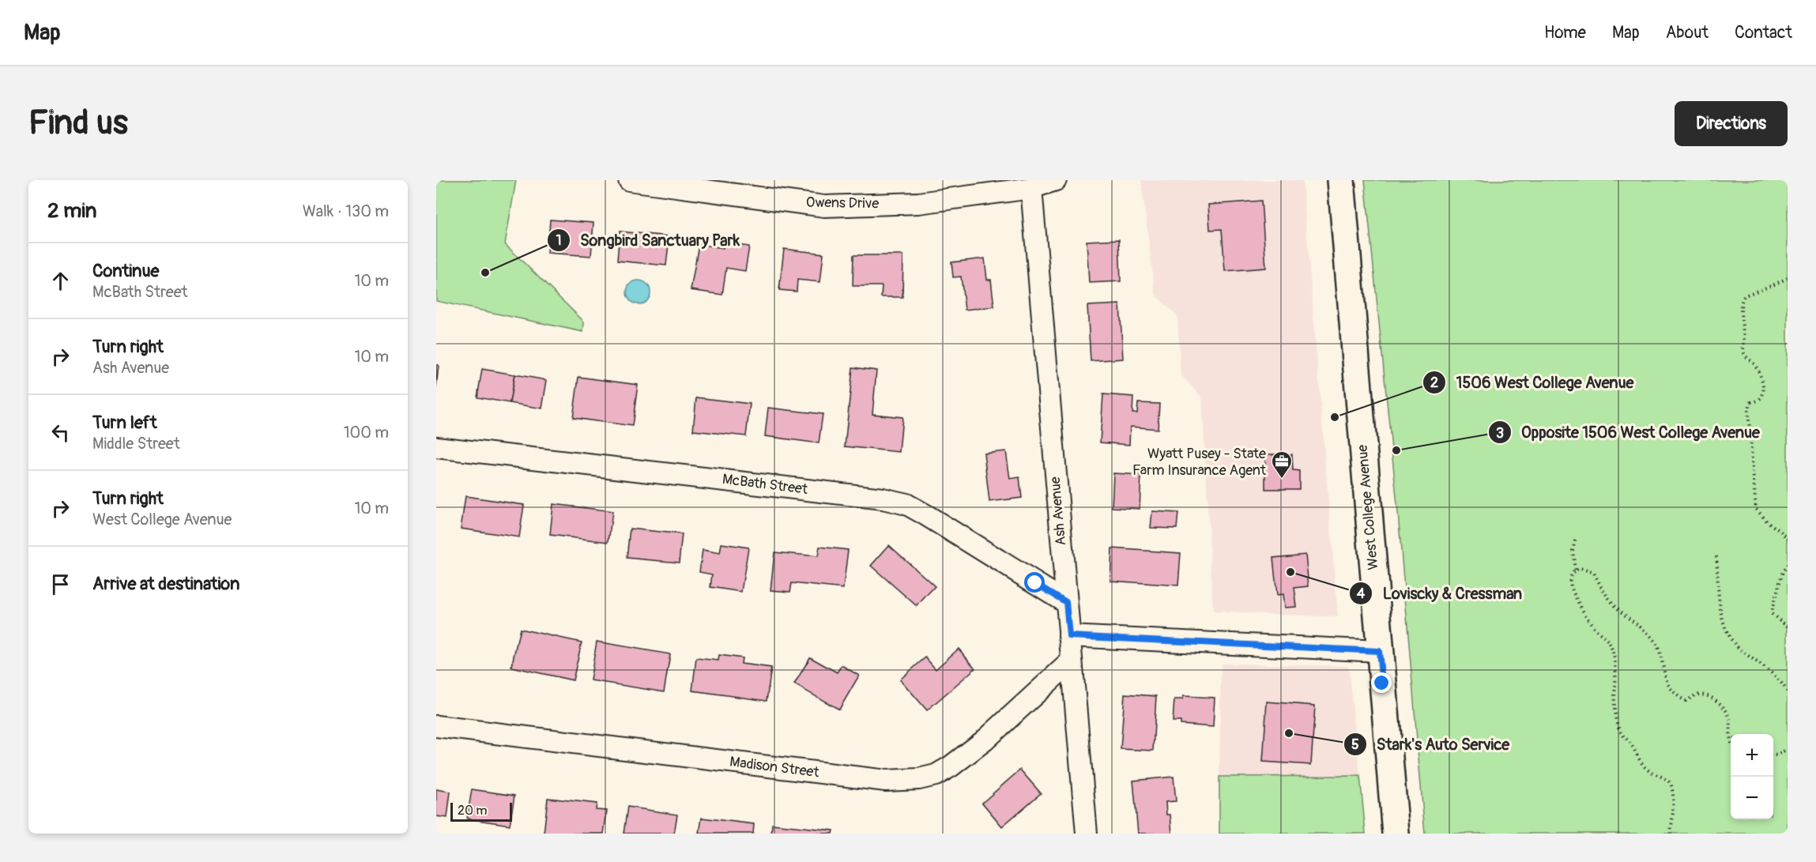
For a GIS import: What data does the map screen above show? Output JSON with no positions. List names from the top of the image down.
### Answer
{
  "streets": {
    "main road": ["West College Avenue"],
    "street": [
      "Owens Drive",
      "McBath Street",
      "Ash Avenue",
      "Madison Street"
    ]
  },
  "crossings": [
    ["Owens Drive", "Ash Avenue"],
    ["McBath Street", "Ash Avenue"],
    ["Ash Avenue", "Madison Street"]
  ],
  "places": {
    "other": [
      "Songbird Sanctuary Park",
      "1506 West College Avenue",
      "Opposite 1506 West College Avenue",
      "Loviscky & Cressman",
      "Stark's Auto Service"
    ],
    "office": ["Wyatt Pusey - State Farm Insurance Agent"]
  },
  "scale_bar": "20 m",
  "page": {
    "header": "Map",
    "nav": [
      "Home",
      "Map",
      "About",
      "Contact"
    ],
    "buttons": "Directions",
    "title": "Find us",
    "heading": ["2 min", "Walk · 130 m"],
    "list": [
      ["Continue", "McBath Street", "10 m"],
      ["Turn right", "Ash Avenue", "10 m"],
      ["Turn left", "Middle Street", "100 m"],
      ["Turn right", "West College Avenue", "10 m"],
      "Arrive at destination"
    ],
    "map_buttons": ["+", "−"],
    "scale": "20 m"
  }
}
